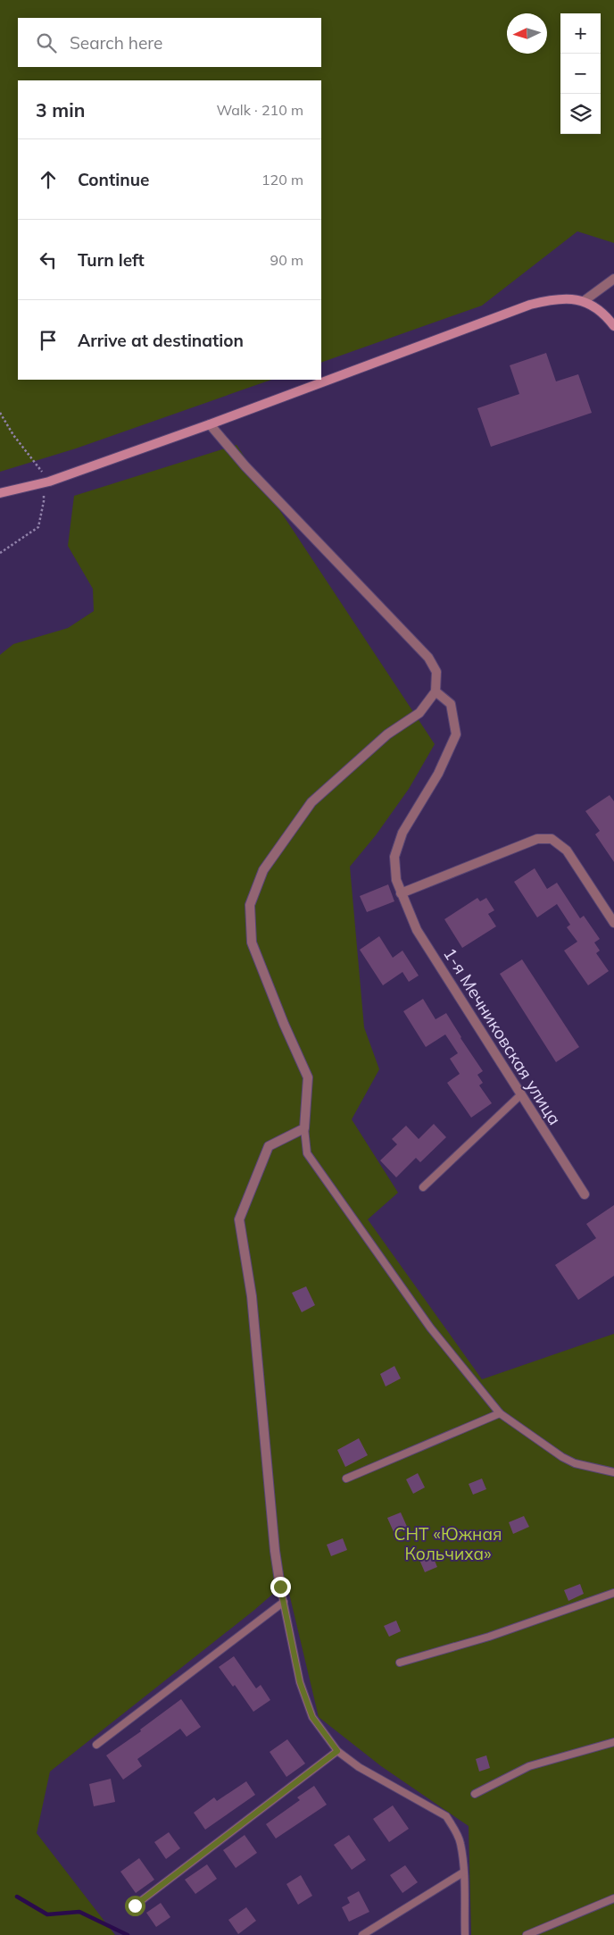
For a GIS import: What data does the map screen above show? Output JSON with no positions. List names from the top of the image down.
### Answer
{
  "streets": {
    "street": ["1-я Мечниковская улица"]
  },
  "parks": ["СНТ «Южная Кольчиха»"],
  "north": "left",
  "page": {
    "map_buttons": ["+", "−"],
    "search": "Search here",
    "heading": ["3 min", "Walk · 210 m"],
    "list": [
      ["Continue", "120 m"],
      ["Turn left", "90 m"],
      "Arrive at destination"
    ]
  }
}
